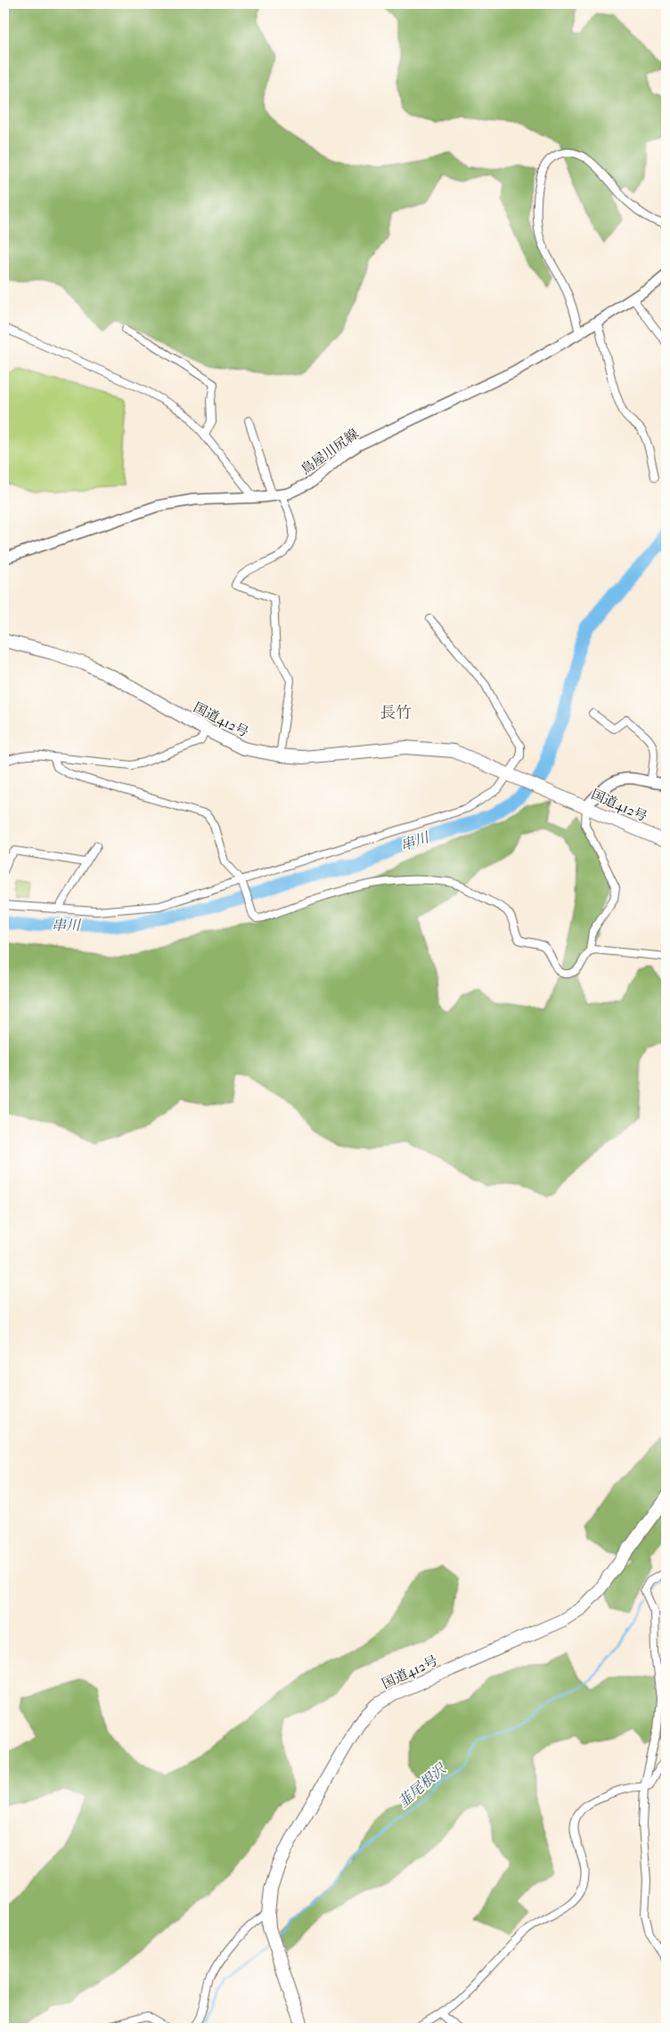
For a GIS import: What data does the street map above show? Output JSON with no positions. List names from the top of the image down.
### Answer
{
  "streets": {
    "highway": ["国道412号"],
    "main road": ["鳥屋川尻線"]
  },
  "districts": ["長竹"],
  "water": ["串川", "韮尾根沢"]
}
